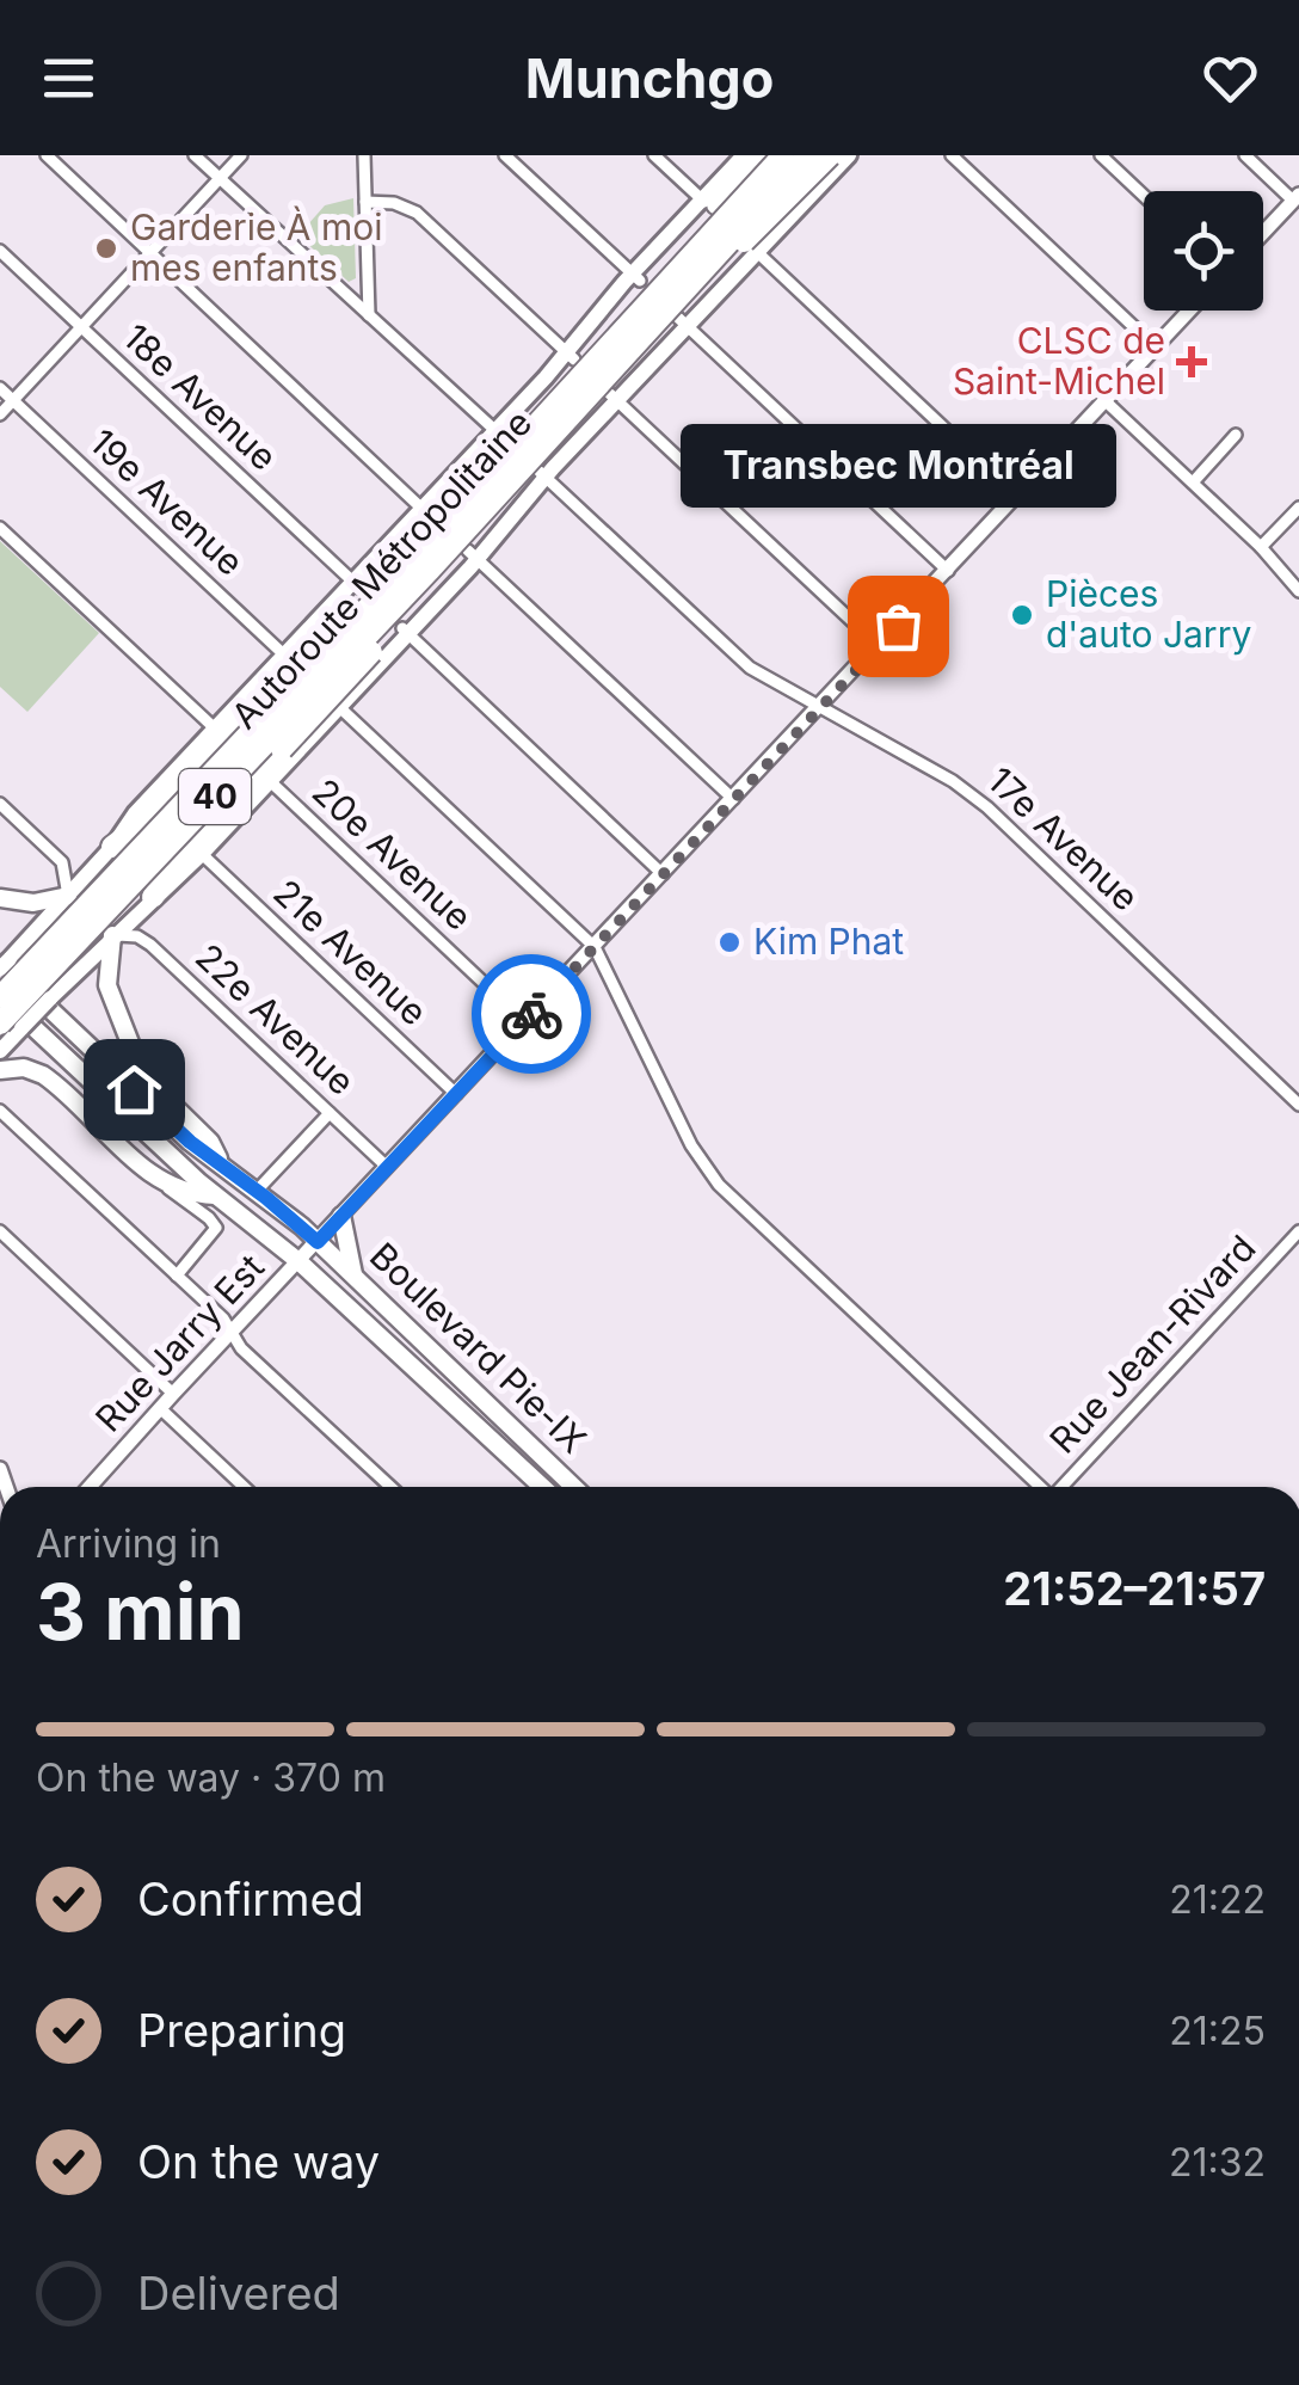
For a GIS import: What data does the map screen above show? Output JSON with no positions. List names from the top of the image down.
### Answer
{
  "streets": {
    "highway": ["Autoroute Métropolitaine", "40"],
    "main road": ["Boulevard Pie-IX"],
    "street": [
      "18e Avenue",
      "19e Avenue",
      "17e Avenue",
      "20e Avenue",
      "21e Avenue",
      "22e Avenue",
      "Rue Jarry Est",
      "Rue Jean-Rivard"
    ]
  },
  "crossings": [
    ["Autoroute Métropolitaine", "Boulevard Pie-IX"],
    ["17e Avenue", "Rue Jarry Est"],
    ["20e Avenue", "Rue Jarry Est"],
    ["21e Avenue", "Rue Jarry Est"],
    ["22e Avenue", "Rue Jarry Est"],
    ["Rue Jarry Est", "Boulevard Pie-IX"]
  ],
  "places": {
    "other": [
      "Garderie À moi mes enfants",
      "Pièces d'auto Jarry",
      "Transbec Montréal",
      "Kim Phat"
    ],
    "health": ["CLSC de Saint-Michel"]
  },
  "page": {
    "header": "Munchgo",
    "bubble": "Transbec Montréal",
    "heading": ["3 min", "Arriving in", "21:52–21:57"],
    "bar": "On the way · 370 m",
    "list": [
      ["Confirmed", "21:22"],
      ["Preparing", "21:25"],
      ["On the way", "21:32"],
      "Delivered"
    ]
  }
}
